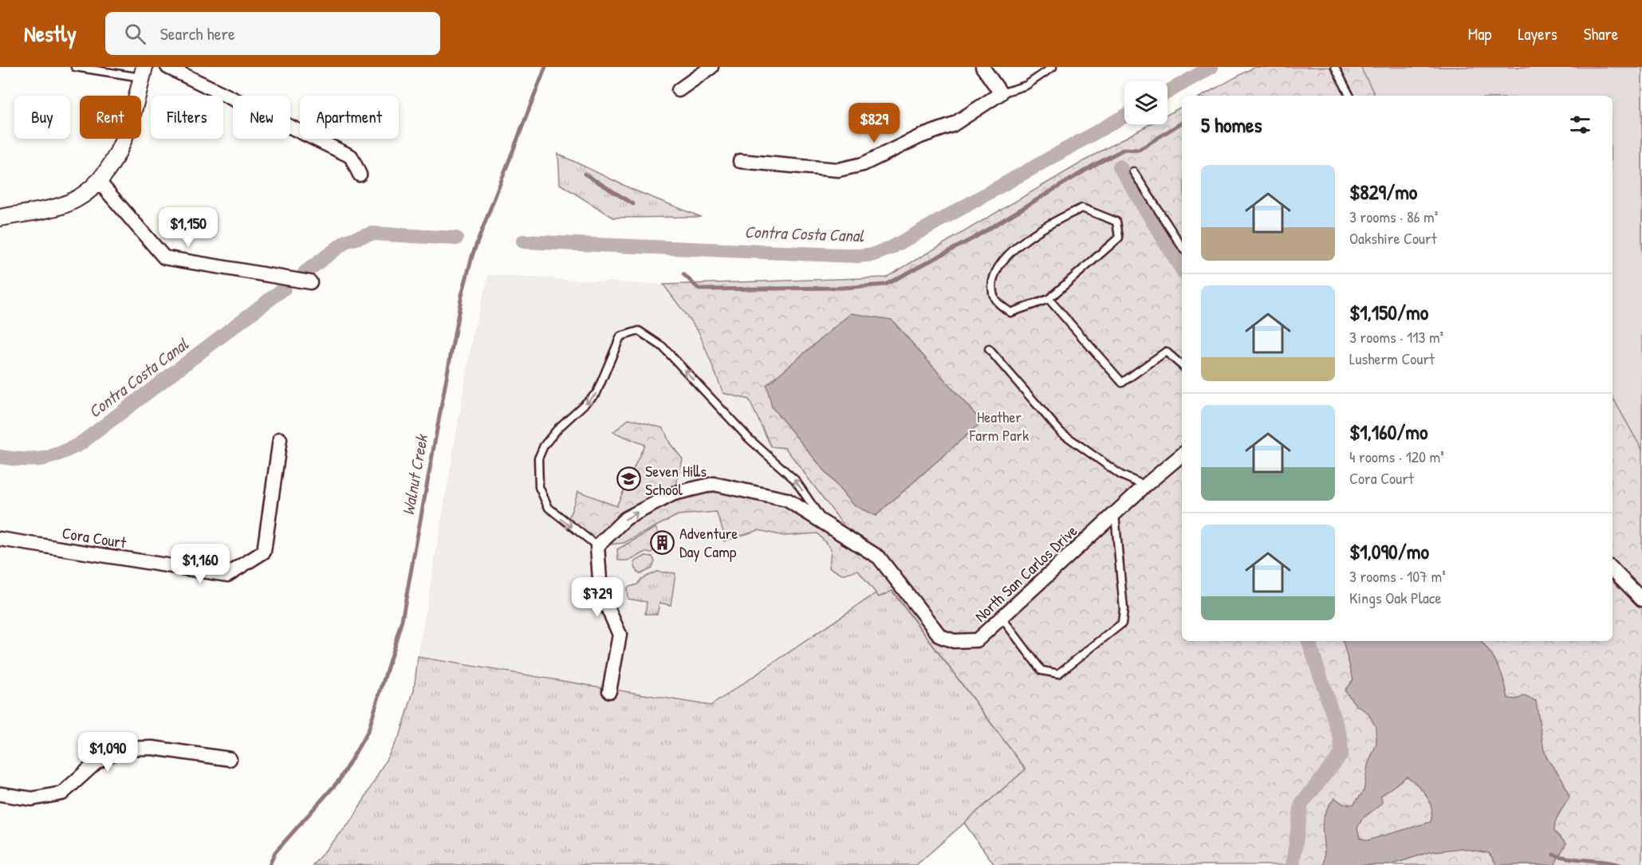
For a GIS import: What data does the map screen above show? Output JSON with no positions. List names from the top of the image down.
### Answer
{
  "streets": {
    "street": ["Cora Court", "North San Carlos Drive"]
  },
  "water": ["Contra Costa Canal", "Walnut Creek"],
  "parks": ["Heather Farm Park"],
  "places": {
    "school or university": ["Seven Hills School"],
    "building": ["Adventure Day Camp"]
  },
  "page": {
    "header": "Nestly",
    "search": "Search here",
    "nav": ["Map", "Layers", "Share"],
    "chip": [
      "Buy",
      "Rent",
      "Filters",
      "New",
      "Apartment"
    ],
    "heading": "5 homes",
    "price": [
      "$829",
      "$1,150",
      "$1,160",
      "$729",
      "$1,090"
    ],
    "list": [
      {
        "name": "$829/mo",
        "note": "3 rooms · 86 m² · Oakshire Court"
      },
      {
        "name": "$1,150/mo",
        "note": "3 rooms · 113 m² · Lusherm Court"
      },
      {
        "name": "$1,160/mo",
        "note": "4 rooms · 120 m² · Cora Court"
      },
      {
        "name": "$1,090/mo",
        "note": "3 rooms · 107 m² · Kings Oak Place"
      }
    ]
  }
}
